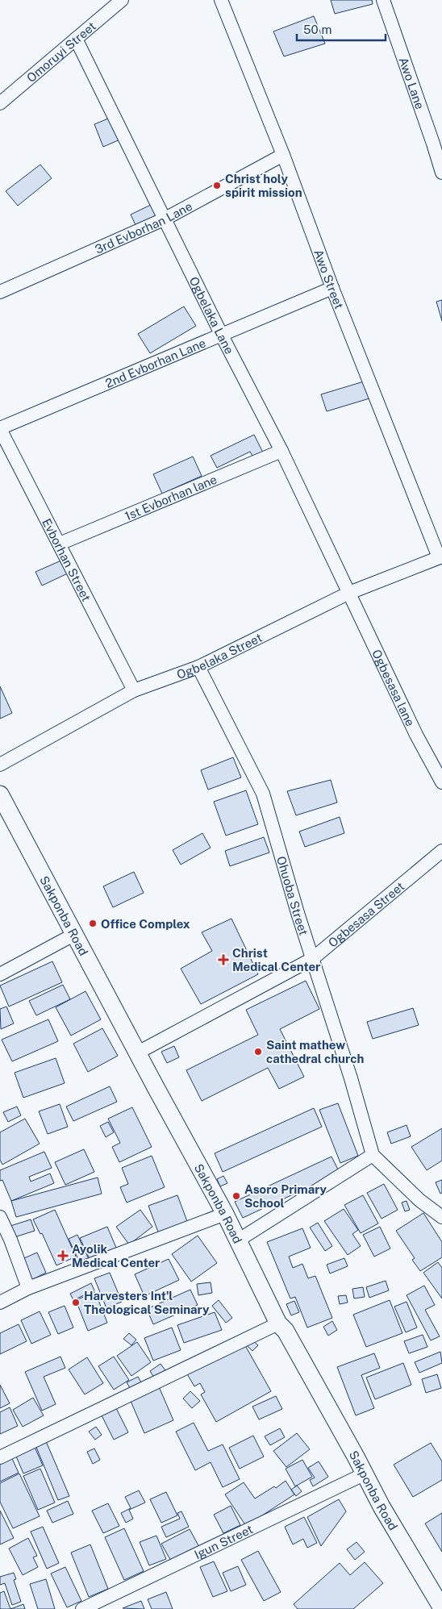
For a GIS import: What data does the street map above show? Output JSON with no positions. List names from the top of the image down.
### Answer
{
  "streets": {
    "main road": ["Sakponba Road"],
    "street": [
      "Omoruyi Street",
      "Awo Lane",
      "3rd Evborhan Lane",
      "Awo Street",
      "Ogbelaka Lane",
      "2nd Evborhan Lane",
      "1st Evborhan lane",
      "Evborhan Street",
      "Ogbelaka Street",
      "Ogbesasa lane",
      "Ohuoba Street",
      "Ogbesasa Street",
      "Igun Street"
    ]
  },
  "crossings": [
    ["Omoruyi Street", "Ogbelaka Lane"],
    ["3rd Evborhan Lane", "Awo Street"],
    ["3rd Evborhan Lane", "Ogbelaka Lane"],
    ["Awo Street", "2nd Evborhan Lane"],
    ["Awo Street", "Ogbelaka Street"],
    ["Ogbelaka Lane", "2nd Evborhan Lane"],
    ["Ogbelaka Lane", "1st Evborhan lane"],
    ["Ogbelaka Lane", "Ogbelaka Street"],
    ["Ogbelaka Lane", "Ogbesasa lane"],
    ["2nd Evborhan Lane", "Evborhan Street"],
    ["1st Evborhan lane", "Evborhan Street"],
    ["Evborhan Street", "Ogbelaka Street"],
    ["Ogbelaka Street", "Ogbesasa lane"],
    ["Ogbelaka Street", "Ohuoba Street"],
    ["Ohuoba Street", "Ogbesasa Street"],
    ["Ogbesasa Street", "Sakponba Road"],
    ["Sakponba Road", "Igun Street"]
  ],
  "places": {
    "other": [
      "Christ holy spirit mission",
      "Office Complex",
      "Saint mathew cathedral church",
      "Asoro Primary School",
      "Harvesters Int'l Theological Seminary"
    ],
    "health": ["Christ Medical Center", "Ayolik Medical Center"]
  },
  "scale_bar": "50 m"
}
